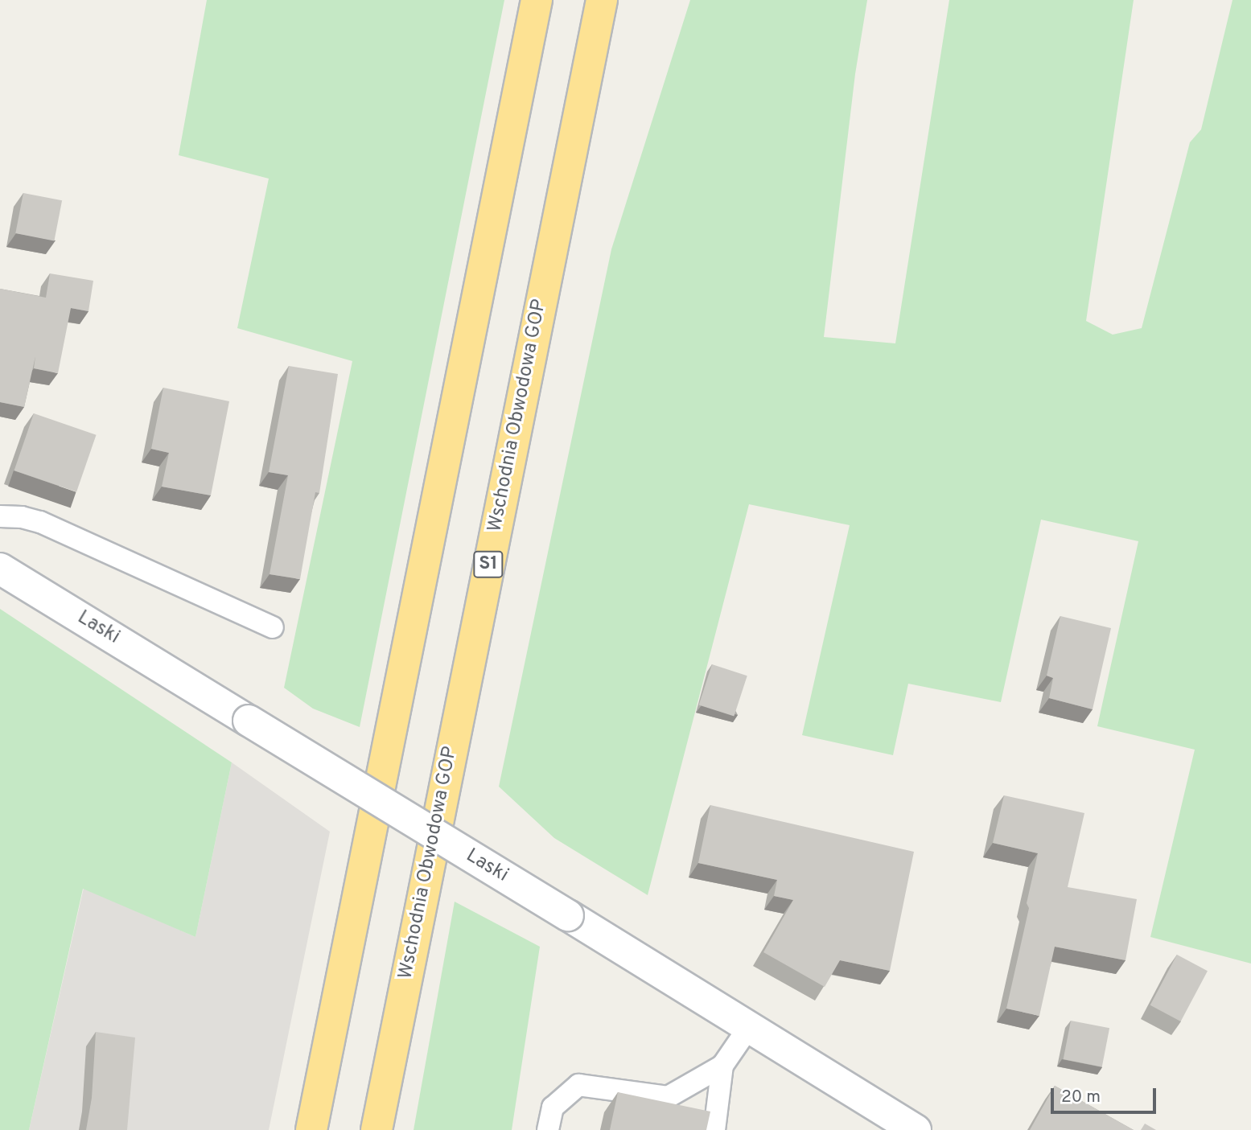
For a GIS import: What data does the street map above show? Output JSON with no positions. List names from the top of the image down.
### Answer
{
  "streets": {
    "highway": ["Wschodnia Obwodowa GOP", "S1"],
    "street": ["Laski"]
  },
  "scale_bar": "20 m"
}
